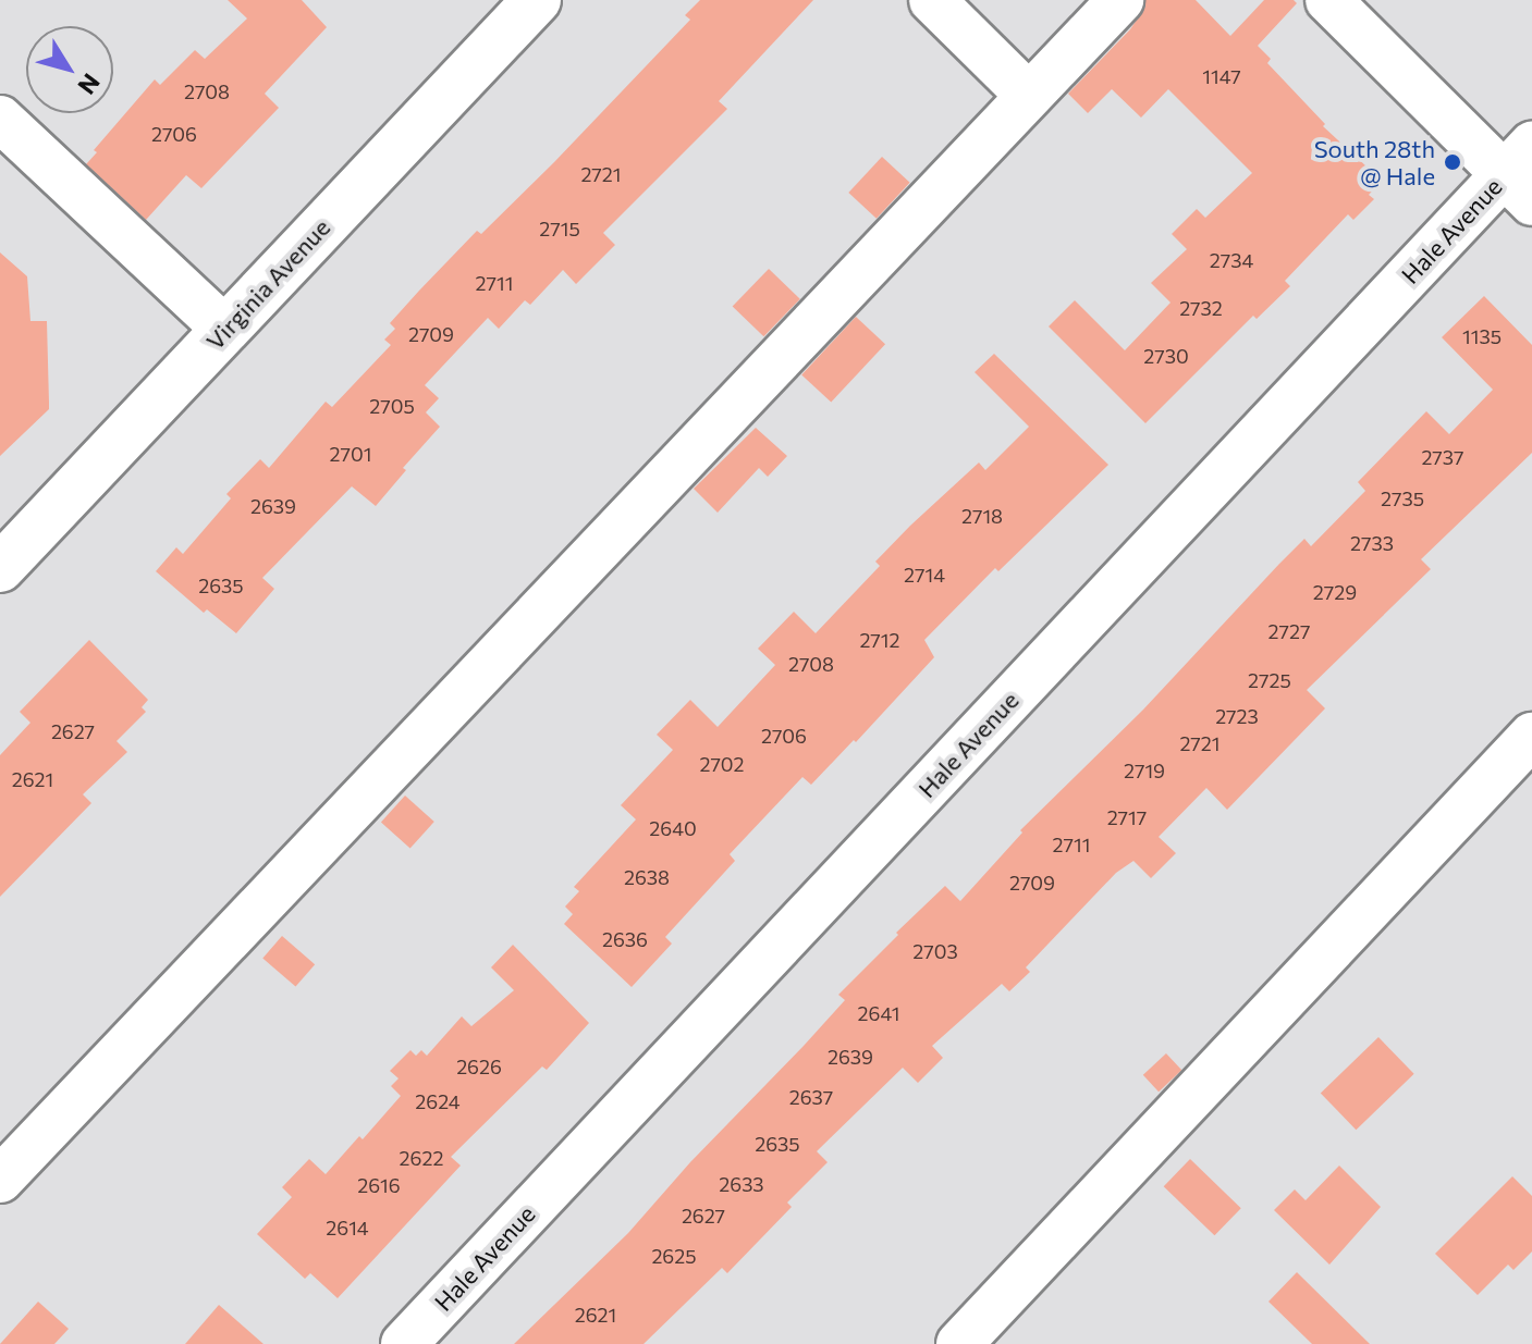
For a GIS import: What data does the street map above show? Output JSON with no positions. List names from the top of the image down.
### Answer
{
  "streets": {
    "main road": ["Virginia Avenue"],
    "street": ["Hale Avenue"]
  },
  "places": ["South 28th @ Hale"],
  "house_numbers": [
    "1147",
    "2708",
    "2706",
    "2721",
    "2715",
    "2734",
    "2711",
    "2732",
    "2709",
    "1135",
    "2730",
    "2705",
    "2701",
    "2737",
    "2735",
    "2639",
    "2718",
    "2733",
    "2714",
    "2635",
    "2729",
    "2727",
    "2712",
    "2708",
    "2725",
    "2723",
    "2627",
    "2706",
    "2721",
    "2702",
    "2719",
    "2621",
    "2717",
    "2640",
    "2711",
    "2638",
    "2709",
    "2636",
    "2703",
    "2641",
    "2639",
    "2626",
    "2637",
    "2624",
    "2635",
    "2622",
    "2633",
    "2616",
    "2627",
    "2614",
    "2625",
    "2621"
  ],
  "north": "bottom right"
}
